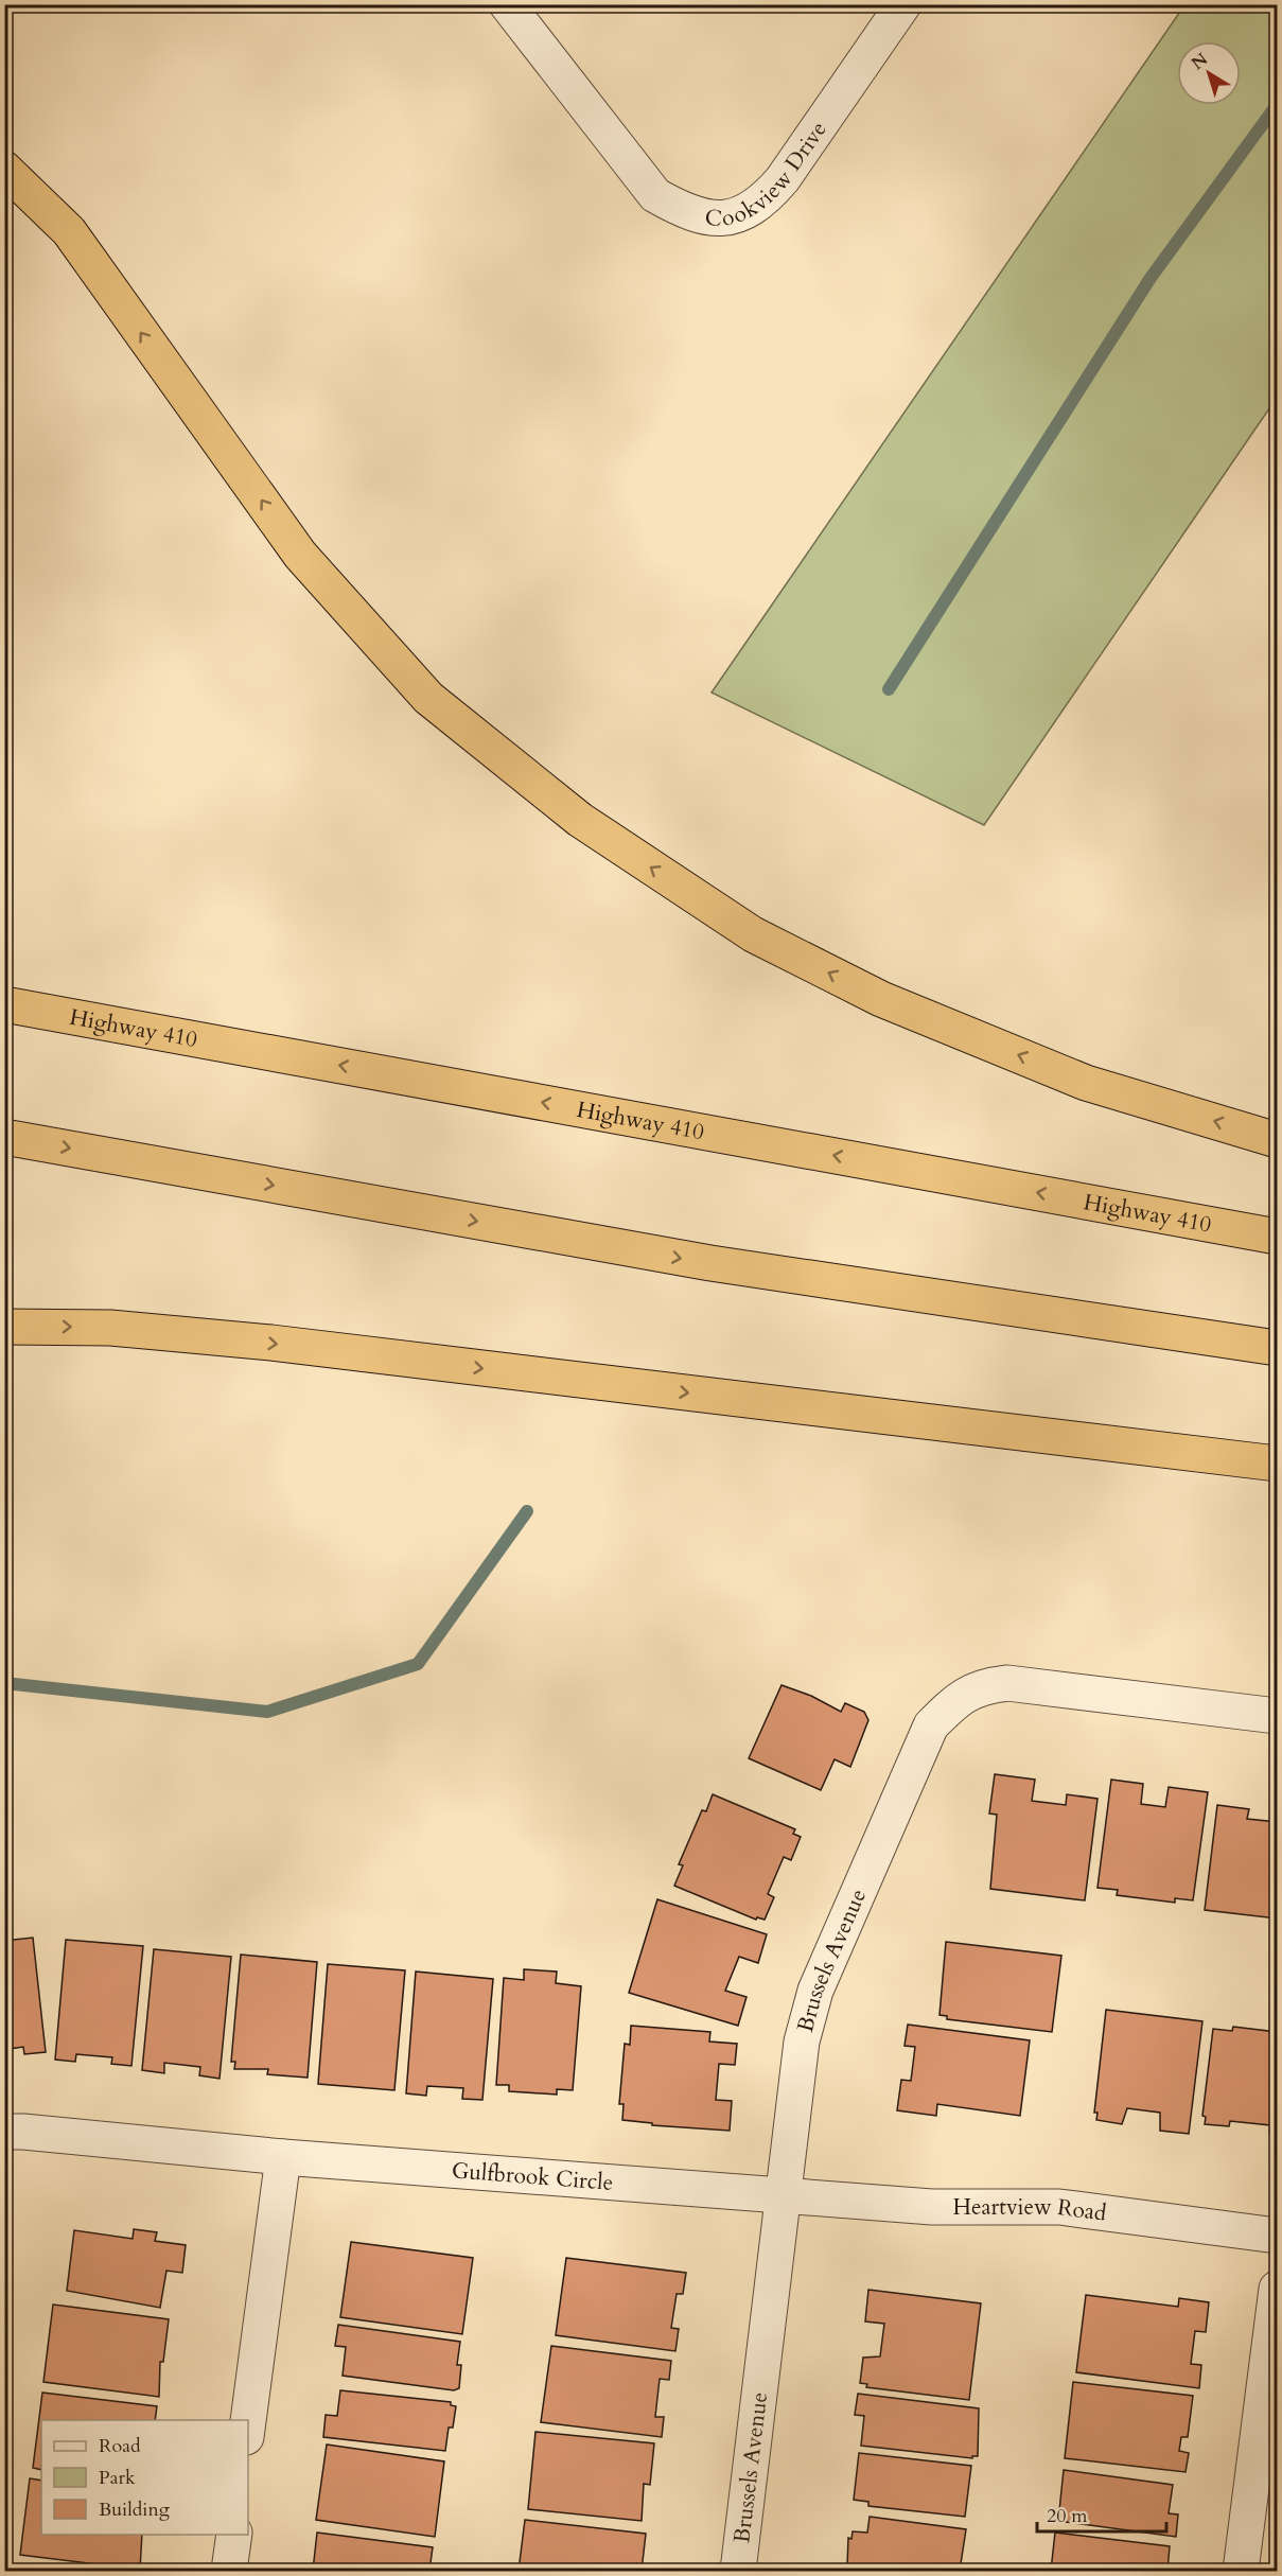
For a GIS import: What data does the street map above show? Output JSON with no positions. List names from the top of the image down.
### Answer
{
  "streets": {
    "highway": ["Highway 410"],
    "street": [
      "Cookview Drive",
      "Brussels Avenue",
      "Gulfbrook Circle",
      "Heartview Road"
    ]
  },
  "crossings": [
    ["Brussels Avenue", "Gulfbrook Circle"],
    ["Brussels Avenue", "Heartview Road"],
    ["Gulfbrook Circle", "Heartview Road"]
  ],
  "legend": ["Road", "Park", "Building"],
  "scale_bar": "20 m",
  "north": "top left"
}
